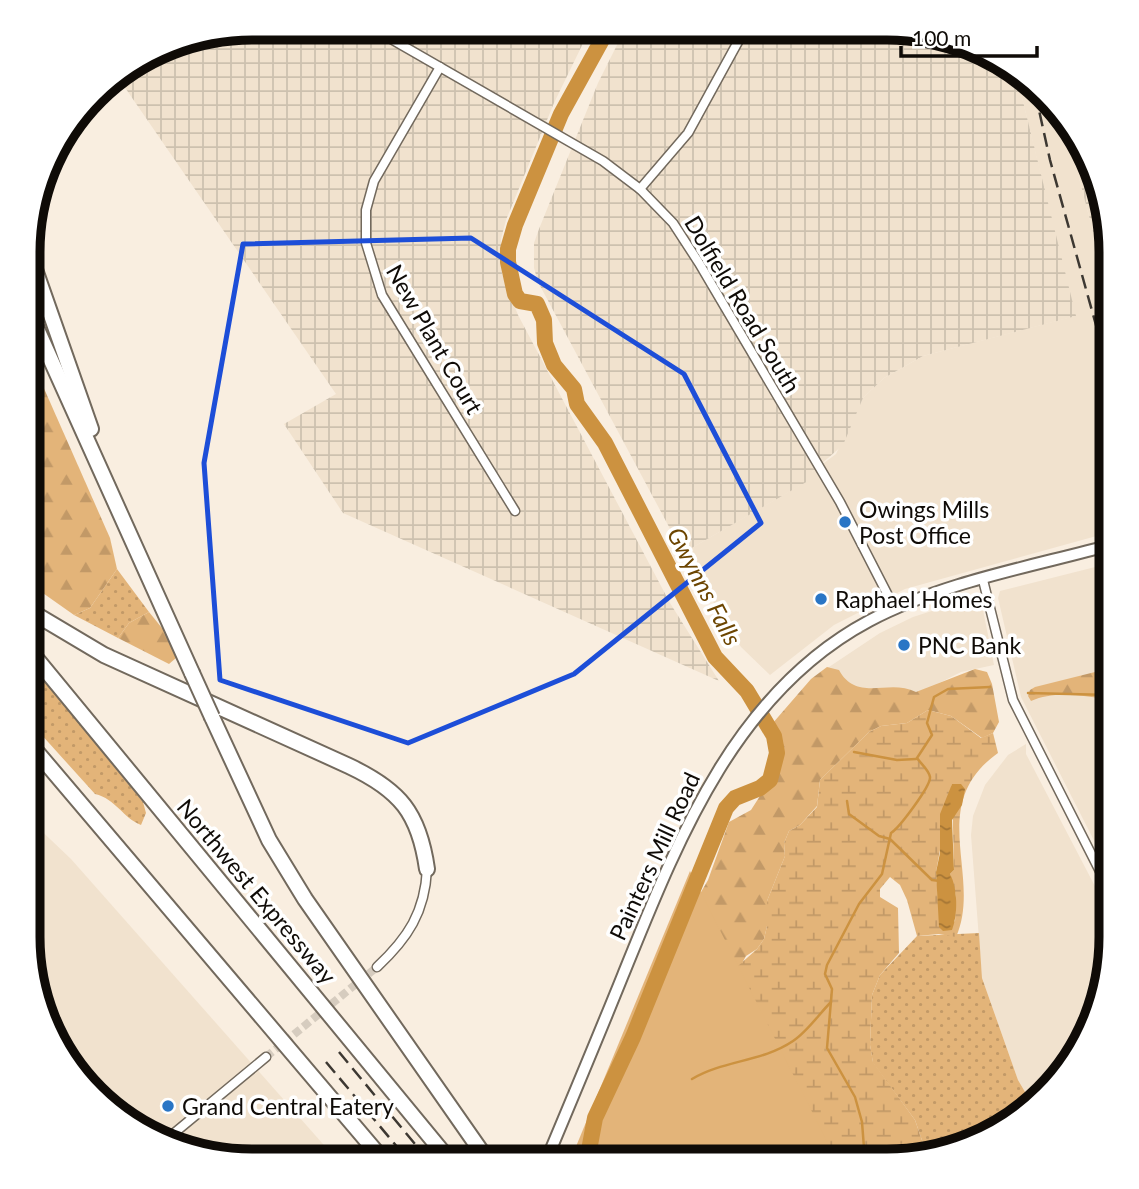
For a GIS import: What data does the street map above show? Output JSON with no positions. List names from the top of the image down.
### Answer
{
  "streets": {
    "highway": ["Northwest Expressway"],
    "main road": ["Painters Mill Road"],
    "street": ["Dolfield Road South", "New Plant Court"]
  },
  "crossings": [
    ["Dolfield Road South", "New Plant Court"],
    ["Dolfield Road South", "Painters Mill Road"]
  ],
  "water": ["Gwynns Falls"],
  "places": [
    "Owings Mills Post Office",
    "Raphael Homes",
    "PNC Bank",
    "Grand Central Eatery"
  ],
  "scale_bar": "100 m"
}
